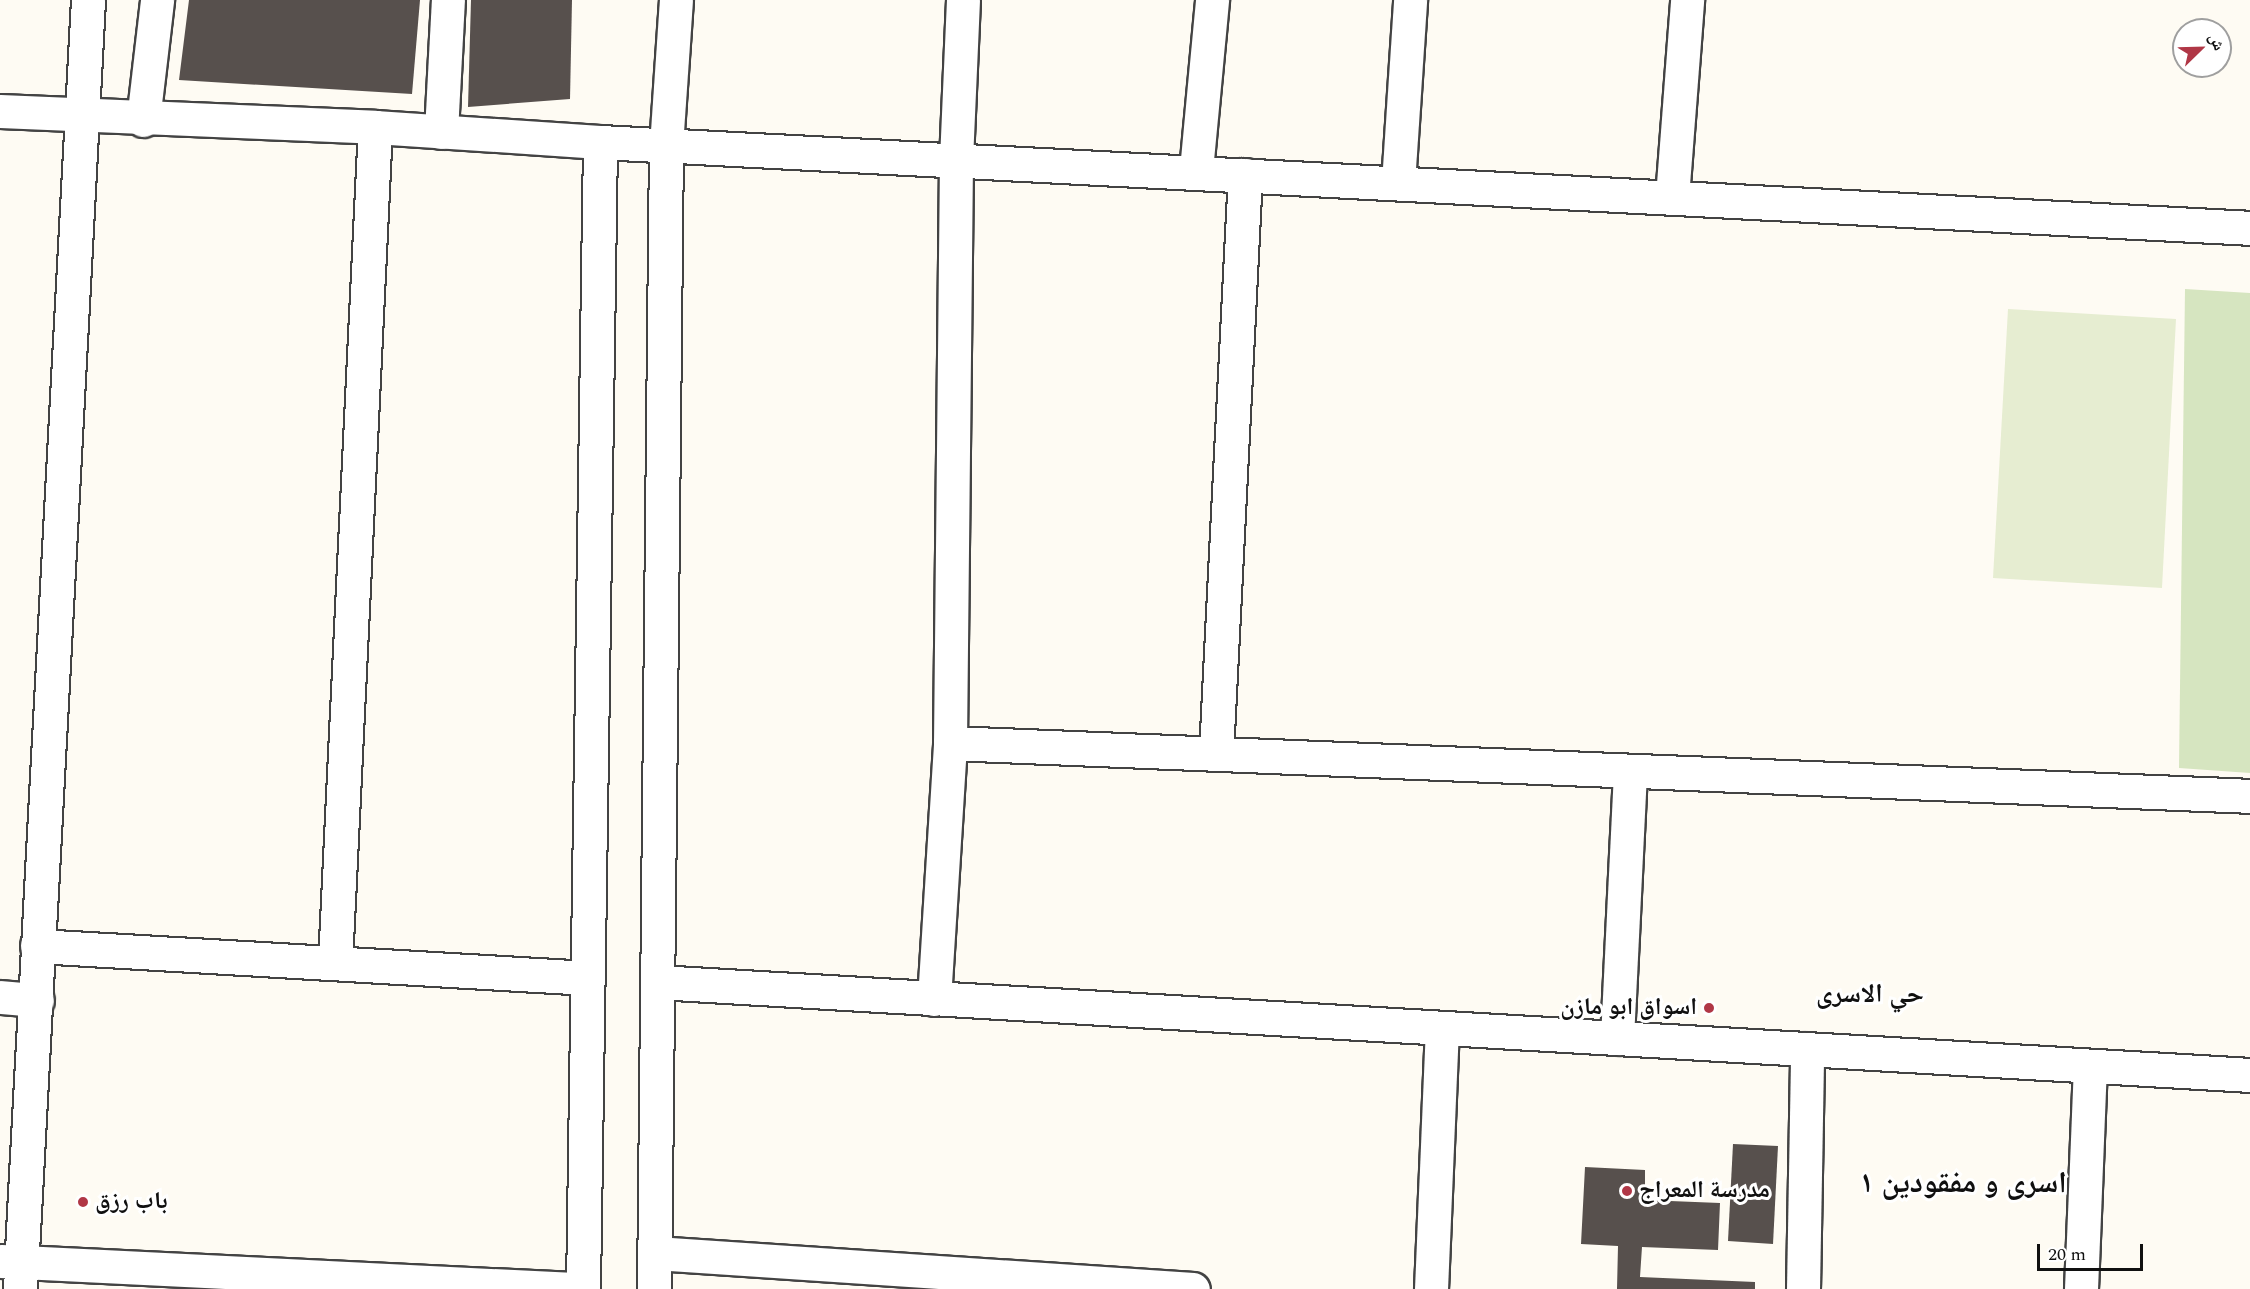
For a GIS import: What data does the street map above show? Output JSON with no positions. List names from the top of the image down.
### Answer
{
  "districts": ["حي الاسرى", "اسرى و مفقودين ١"],
  "places": ["اسواق ابو مازن", "مدرسة المعراج", "باب رزق"],
  "scale_bar": "20 m",
  "north": "top right"
}
